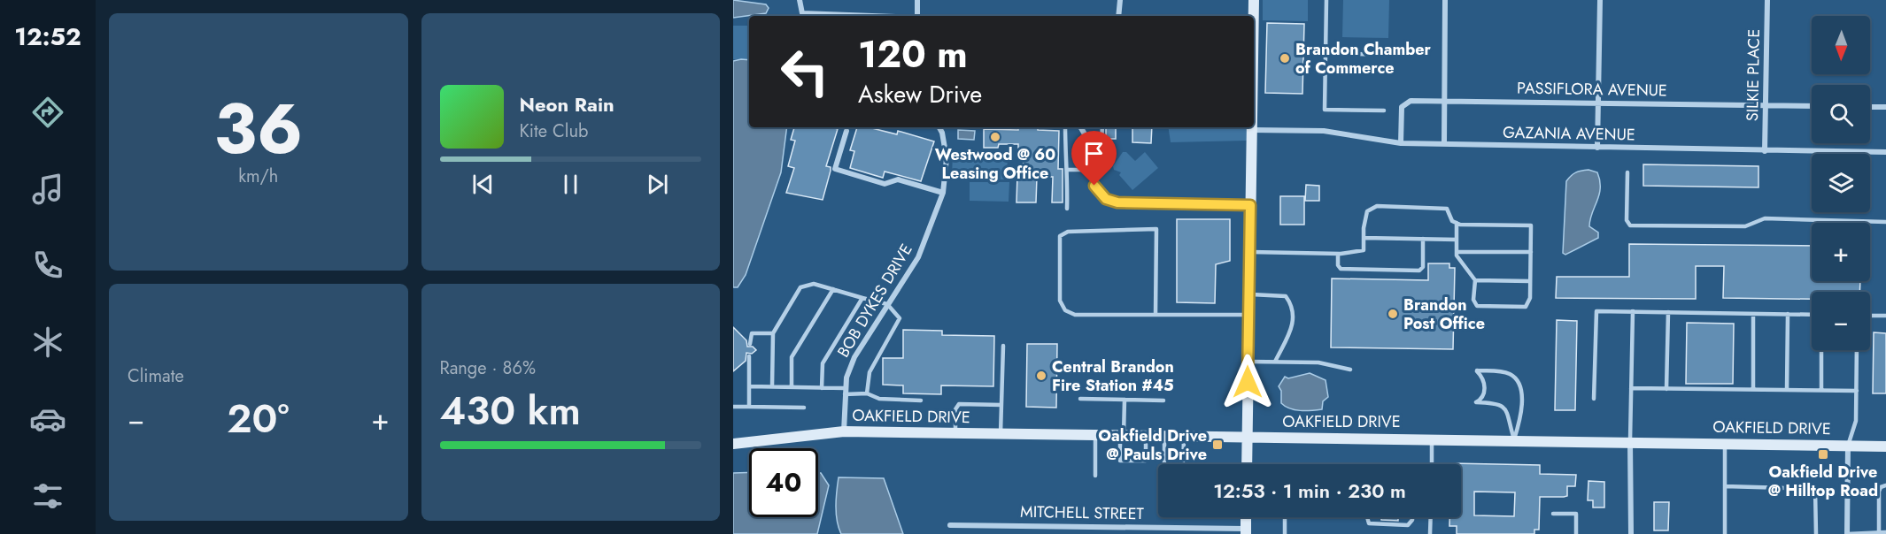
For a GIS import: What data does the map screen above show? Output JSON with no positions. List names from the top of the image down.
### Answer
{
  "streets": {
    "street": [
      "SILKIE PLACE",
      "PASSIFLORA AVENUE",
      "GAZANIA AVENUE",
      "BOB DYKES DRIVE",
      "OAKFIELD DRIVE",
      "MITCHELL STREET"
    ]
  },
  "crossings": [
    ["SILKIE PLACE", "PASSIFLORA AVENUE"],
    ["SILKIE PLACE", "GAZANIA AVENUE"],
    ["PASSIFLORA AVENUE", "GAZANIA AVENUE"],
    ["BOB DYKES DRIVE", "OAKFIELD DRIVE"]
  ],
  "places": {
    "other": [
      "Brandon Chamber of Commerce",
      "Westwood @ 60 Leasing Office",
      "Brandon Post Office",
      "Central Brandon Fire Station #45"
    ],
    "transit": ["Oakfield Drive @ Pauls Drive", "Oakfield Drive @ Hilltop Road"]
  },
  "north": "bottom",
  "page": {
    "tabs": "12:52",
    "tile": [
      ["36", "km/h"],
      "Climate",
      ["Range · 86%", "430 km"]
    ],
    "map_buttons": ["+", "−"],
    "turn": ["120 m", "Askew Drive"],
    "song": ["Neon Rain", "Kite Club"],
    "heat": ["−", "20°", "+"],
    "limit": "40",
    "trip": "12:53 · 1 min · 230 m"
  }
}
